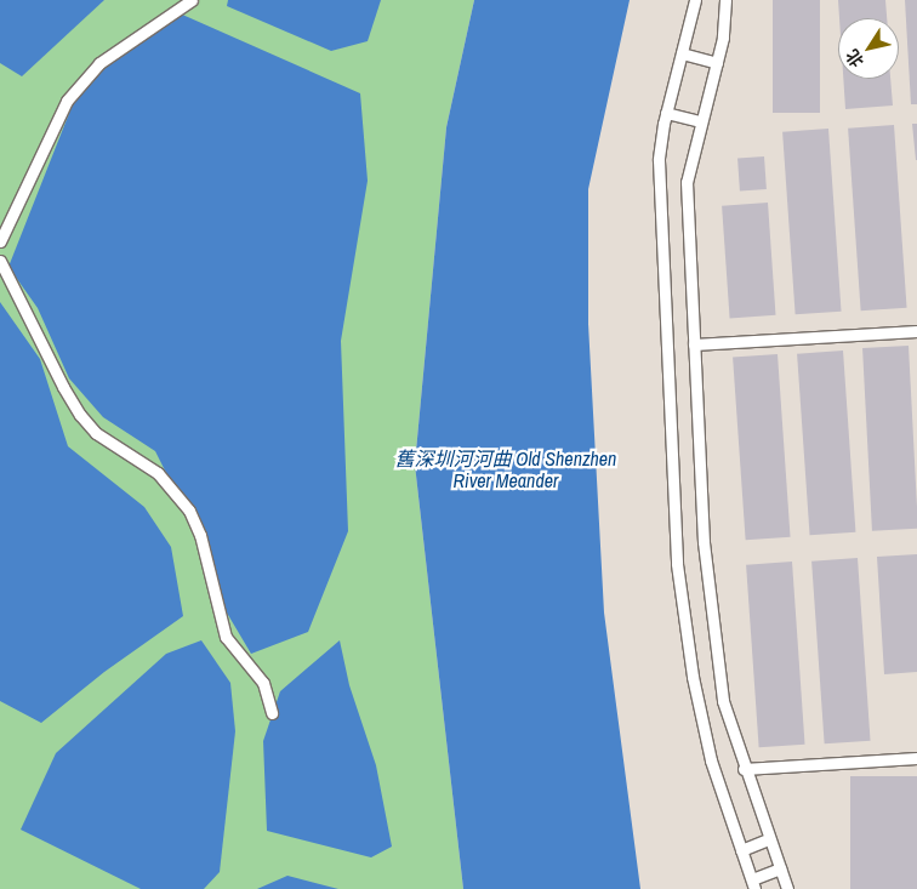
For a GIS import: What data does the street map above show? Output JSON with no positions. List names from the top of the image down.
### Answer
{
  "water": ["舊深圳河河曲 Old Shenzhen River Meander"],
  "north": "bottom left"
}
